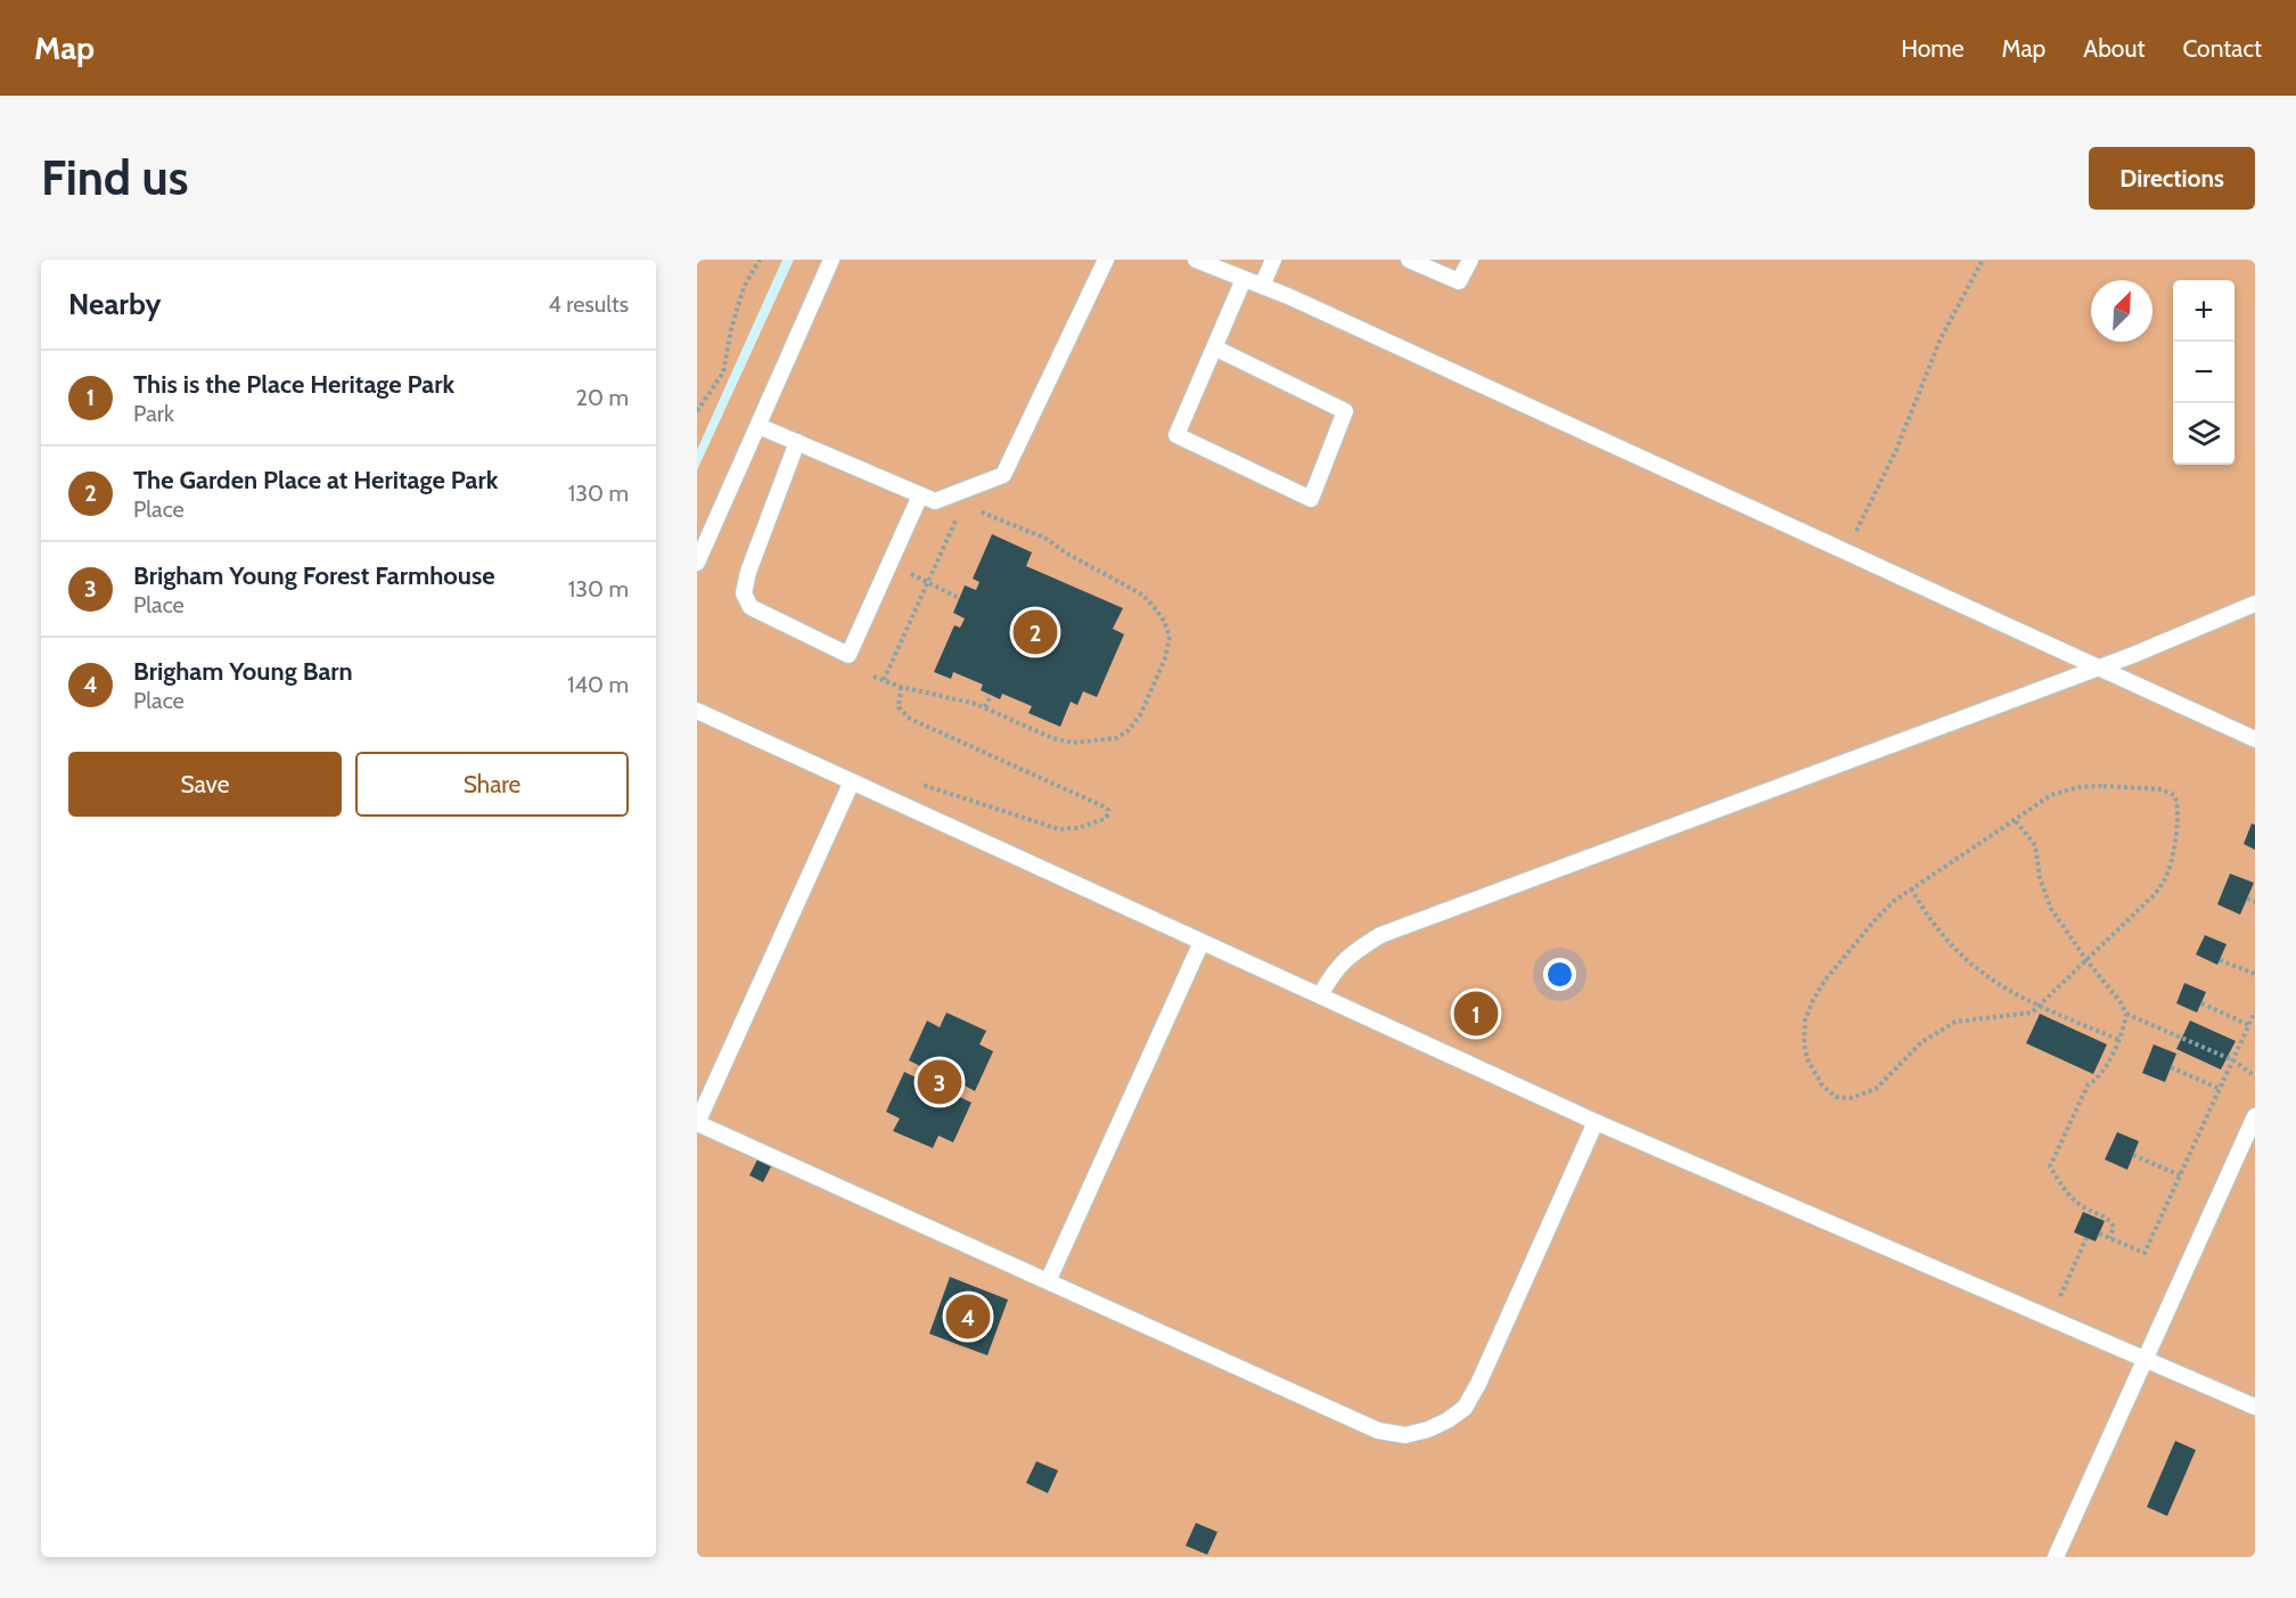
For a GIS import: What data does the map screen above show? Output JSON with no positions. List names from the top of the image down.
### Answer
{
  "north": "top right",
  "page": {
    "header": "Map",
    "nav": [
      "Home",
      "Map",
      "About",
      "Contact"
    ],
    "buttons": [
      "Directions",
      ["Save", "Share"]
    ],
    "title": "Find us",
    "heading": ["Nearby", "4 results"],
    "map_buttons": ["+", "−"],
    "list": [
      {
        "mark": "1",
        "name": "This is the Place Heritage Park",
        "note": "Park",
        "value": "20 m"
      },
      {
        "mark": "2",
        "name": "The Garden Place at Heritage Park",
        "note": "Place",
        "value": "130 m"
      },
      {
        "mark": "3",
        "name": "Brigham Young Forest Farmhouse",
        "note": "Place",
        "value": "130 m"
      },
      {
        "mark": "4",
        "name": "Brigham Young Barn",
        "note": "Place",
        "value": "140 m"
      }
    ],
    "pins": [
      "2",
      "1",
      "3",
      "4"
    ]
  }
}
